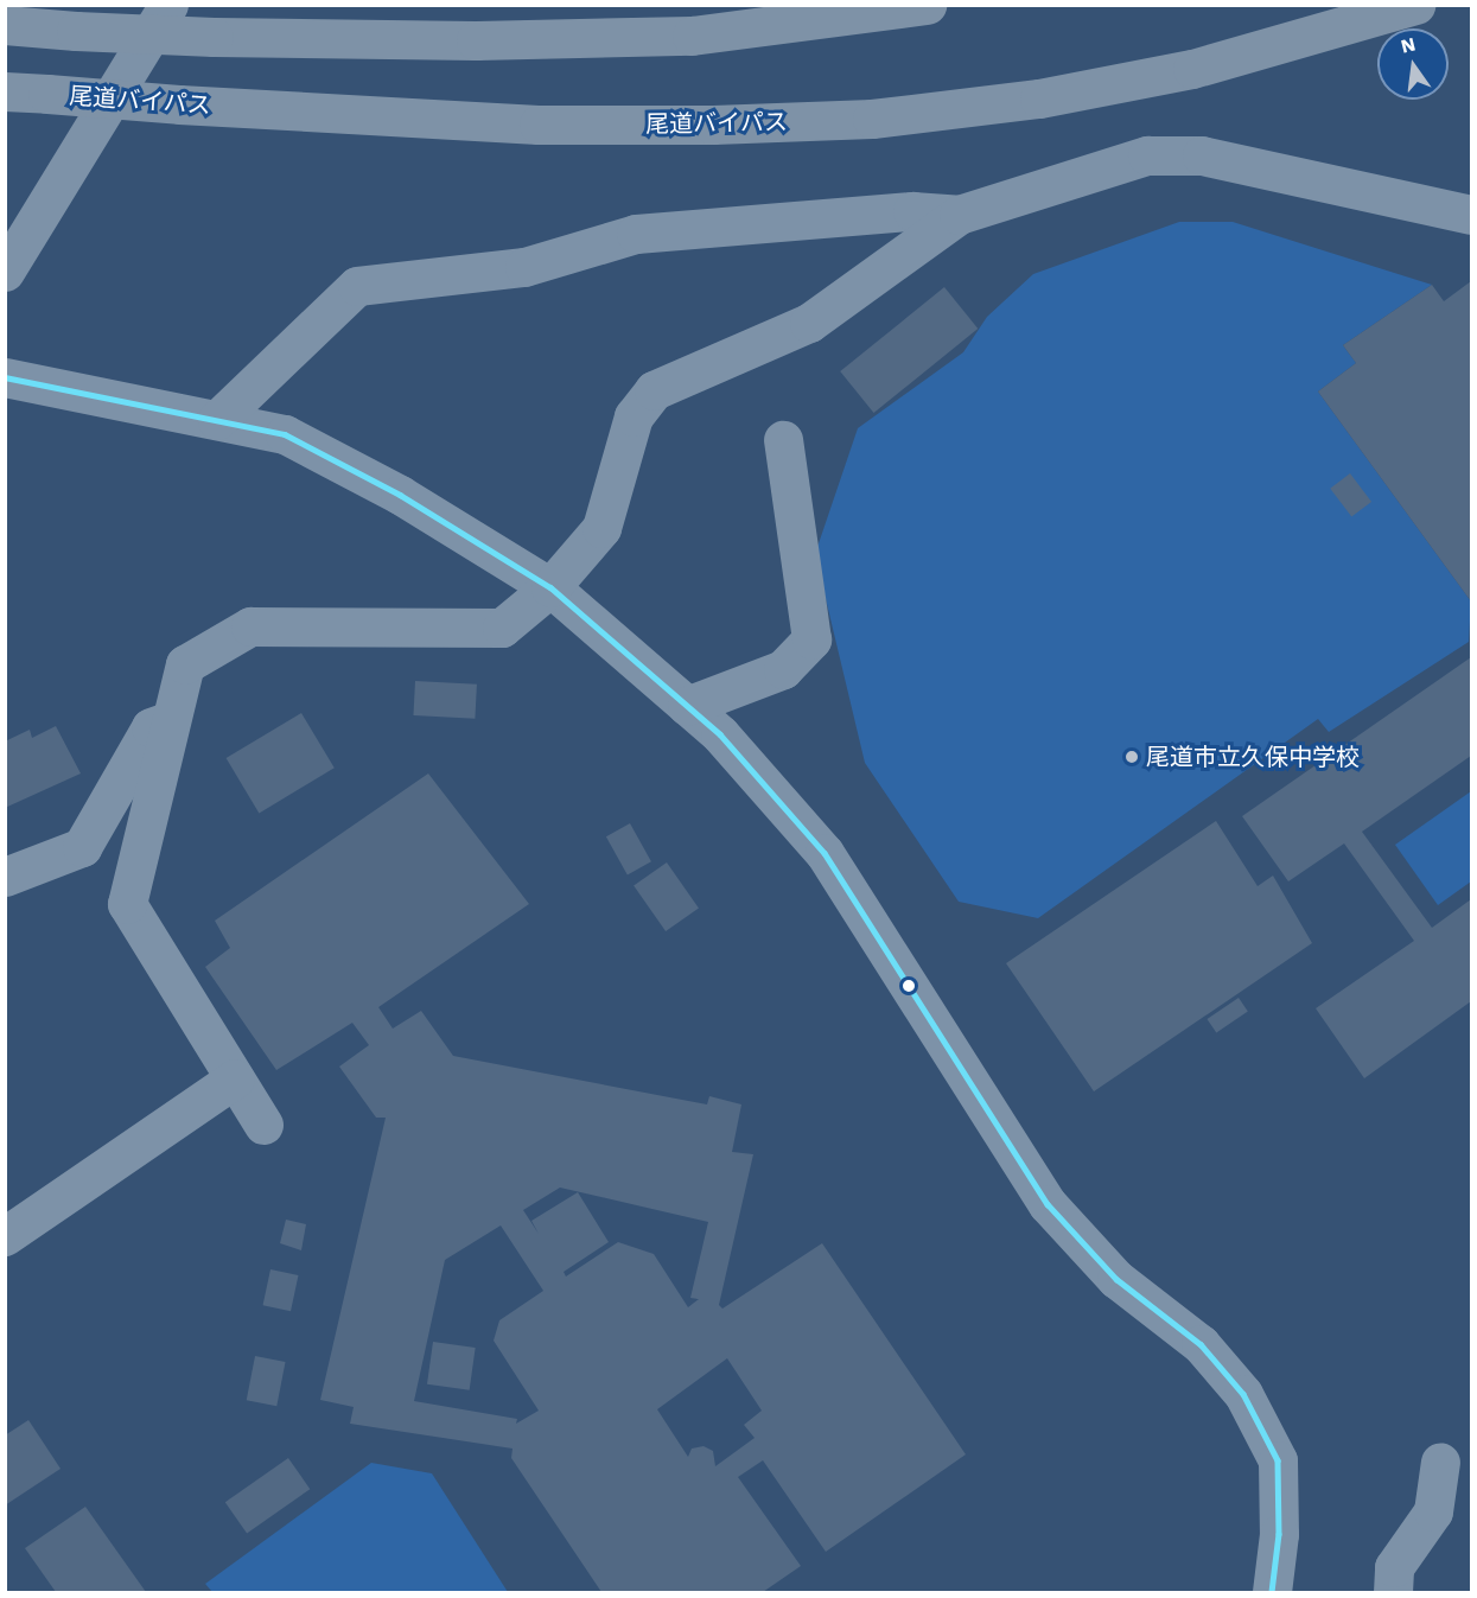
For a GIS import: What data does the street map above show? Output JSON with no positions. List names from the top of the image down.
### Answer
{
  "streets": {
    "highway": ["尾道バイパス"]
  },
  "places": ["尾道市立久保中学校"],
  "north": "top"
}
